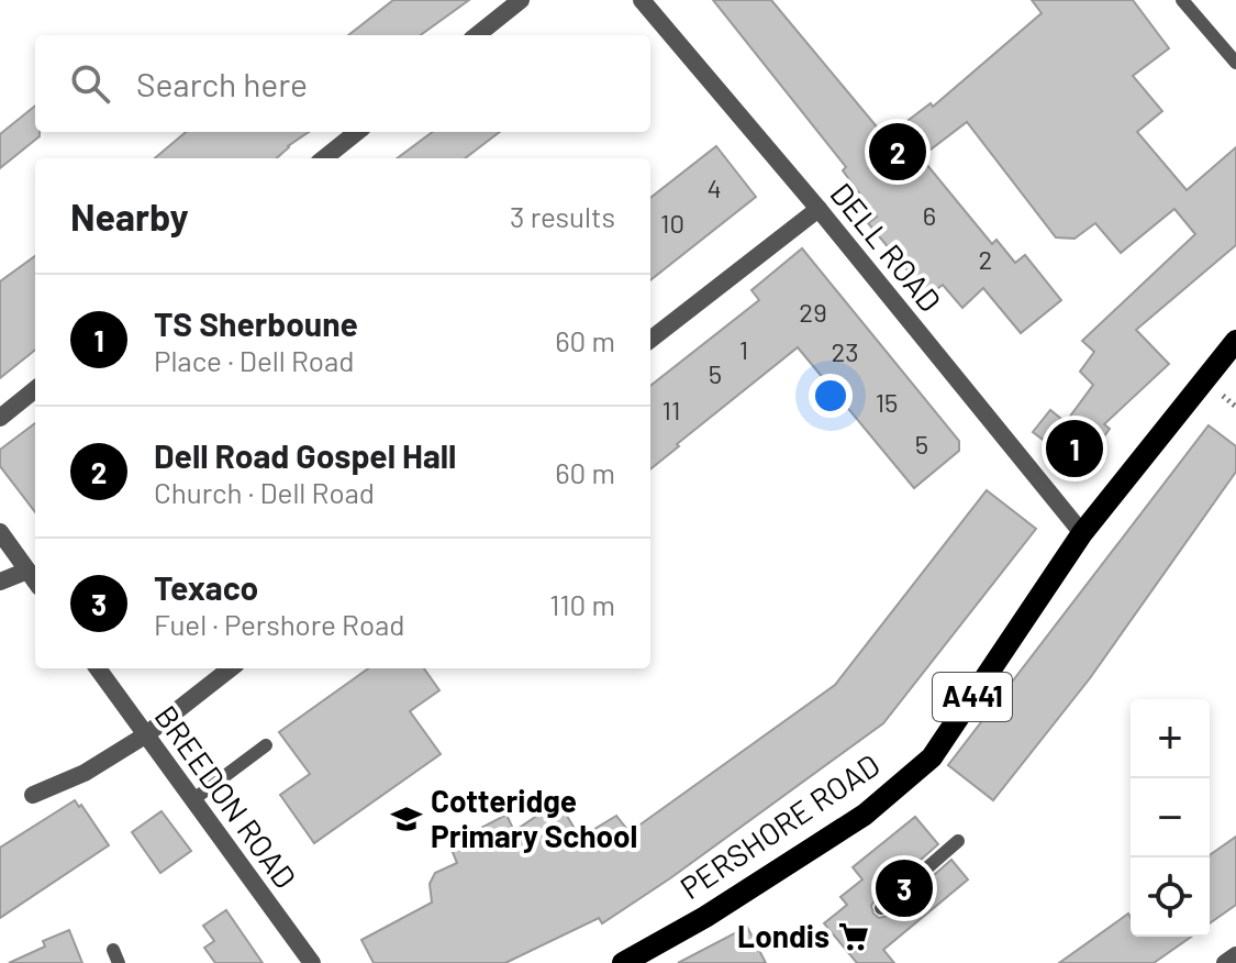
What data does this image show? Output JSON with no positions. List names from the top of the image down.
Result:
{
  "streets": {
    "main road": ["A441", "PERSHORE ROAD"],
    "street": ["DELL ROAD", "BREEDON ROAD"]
  },
  "crossings": [
    ["DELL ROAD", "PERSHORE ROAD"]
  ],
  "places": {
    "school or university": ["Cotteridge Primary School"],
    "supermarket": ["Londis"]
  },
  "house_numbers": [
    "4",
    "6",
    "10",
    "2",
    "29",
    "1",
    "23",
    "5",
    "15",
    "11",
    "5"
  ],
  "page": {
    "search": "Search here",
    "pins": ["2", "1", "3"],
    "heading": ["Nearby", "3 results"],
    "list": [
      {
        "mark": "1",
        "name": "TS Sherboune",
        "note": "Place · Dell Road",
        "value": "60 m"
      },
      {
        "mark": "2",
        "name": "Dell Road Gospel Hall",
        "note": "Church · Dell Road",
        "value": "60 m"
      },
      {
        "mark": "3",
        "name": "Texaco",
        "note": "Fuel · Pershore Road",
        "value": "110 m"
      }
    ],
    "map_buttons": ["+", "−"]
  }
}
